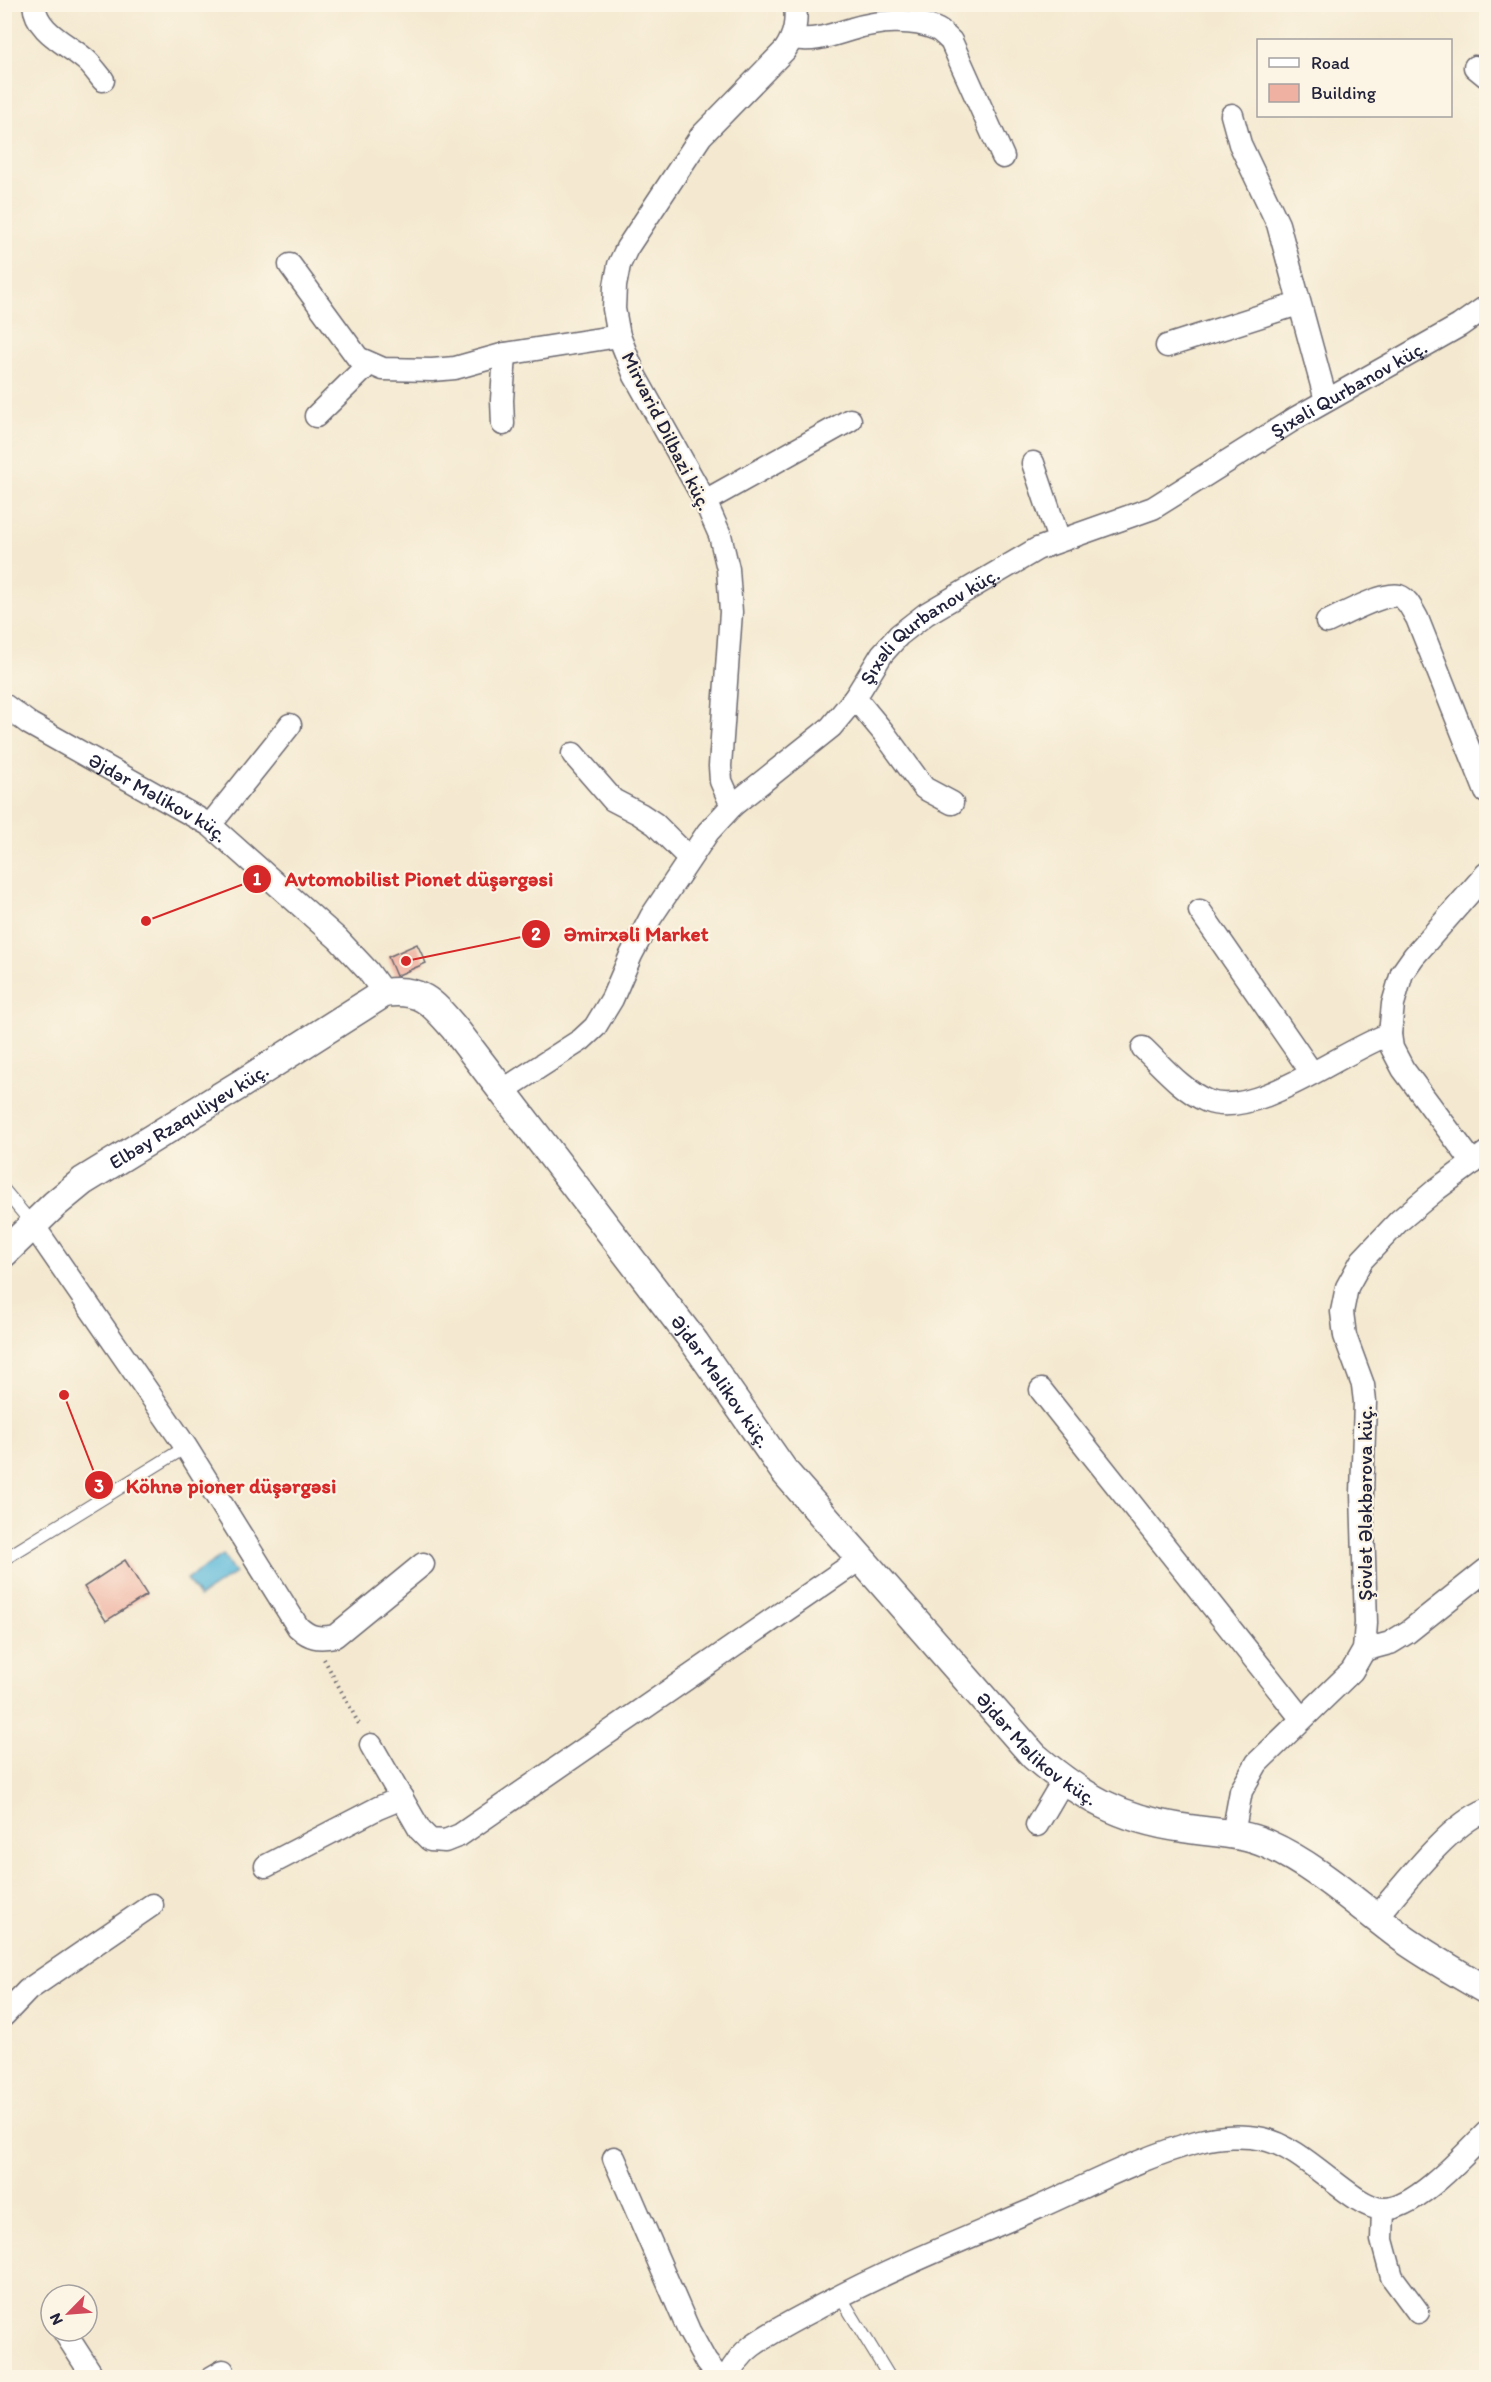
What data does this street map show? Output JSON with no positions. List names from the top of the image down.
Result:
{
  "streets": {
    "street": [
      "Şıxəli Qurbanov küç.",
      "Mirvarid Dilbazi küç.",
      "Əjdər Məlikov küç.",
      "Elbəy Rzaquliyev küç.",
      "Şövlət Ələkbərova küç."
    ]
  },
  "crossings": [
    ["Şıxəli Qurbanov küç.", "Mirvarid Dilbazi küç."],
    ["Şıxəli Qurbanov küç.", "Əjdər Məlikov küç."],
    ["Əjdər Məlikov küç.", "Elbəy Rzaquliyev küç."],
    ["Əjdər Məlikov küç.", "Şövlət Ələkbərova küç."]
  ],
  "places": ["Avtomobilist Pionet düşərgəsi", "Əmirxəli Market", "Köhnə pioner düşərgəsi"],
  "legend": ["Road", "Building"],
  "north": "bottom left"
}
